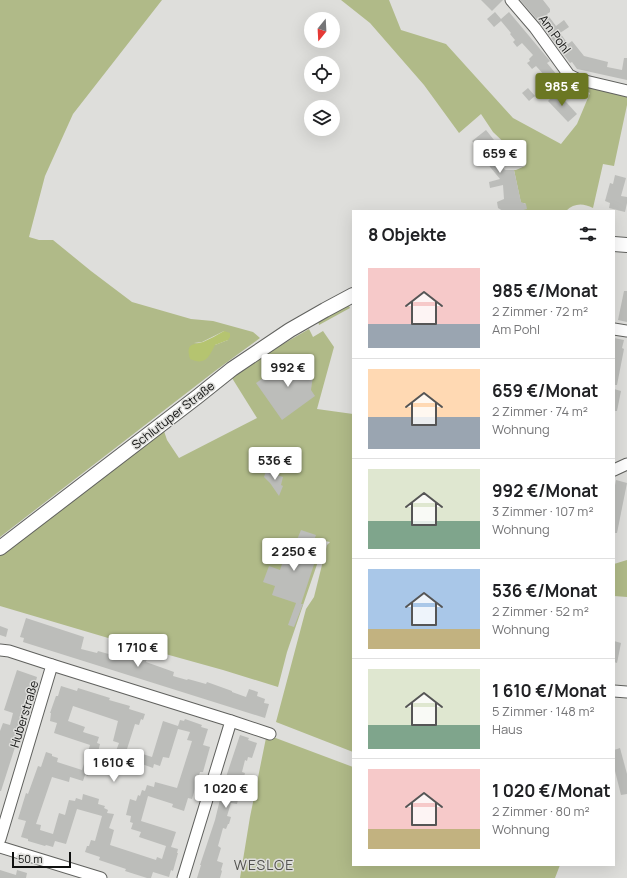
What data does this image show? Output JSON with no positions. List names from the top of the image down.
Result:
{
  "streets": {
    "main road": ["Schlutuper Straße"],
    "street": ["Am Pohl", "Huberstraße"]
  },
  "districts": ["WESLOE"],
  "scale_bar": "50 m",
  "north": "bottom",
  "page": {
    "price": [
      "985 €",
      "659 €",
      "992 €",
      "536 €",
      "2 250 €",
      "1 710 €",
      "1 610 €",
      "1 020 €"
    ],
    "heading": "8 Objekte",
    "list": [
      {
        "name": "985 €/Monat",
        "note": "2 Zimmer · 72 m² · Am Pohl"
      },
      {
        "name": "659 €/Monat",
        "note": "2 Zimmer · 74 m² · Wohnung"
      },
      {
        "name": "992 €/Monat",
        "note": "3 Zimmer · 107 m² · Wohnung"
      },
      {
        "name": "536 €/Monat",
        "note": "2 Zimmer · 52 m² · Wohnung"
      },
      {
        "name": "1 610 €/Monat",
        "note": "5 Zimmer · 148 m² · Haus"
      },
      {
        "name": "1 020 €/Monat",
        "note": "2 Zimmer · 80 m² · Wohnung"
      }
    ],
    "scale": "50 m"
  }
}
